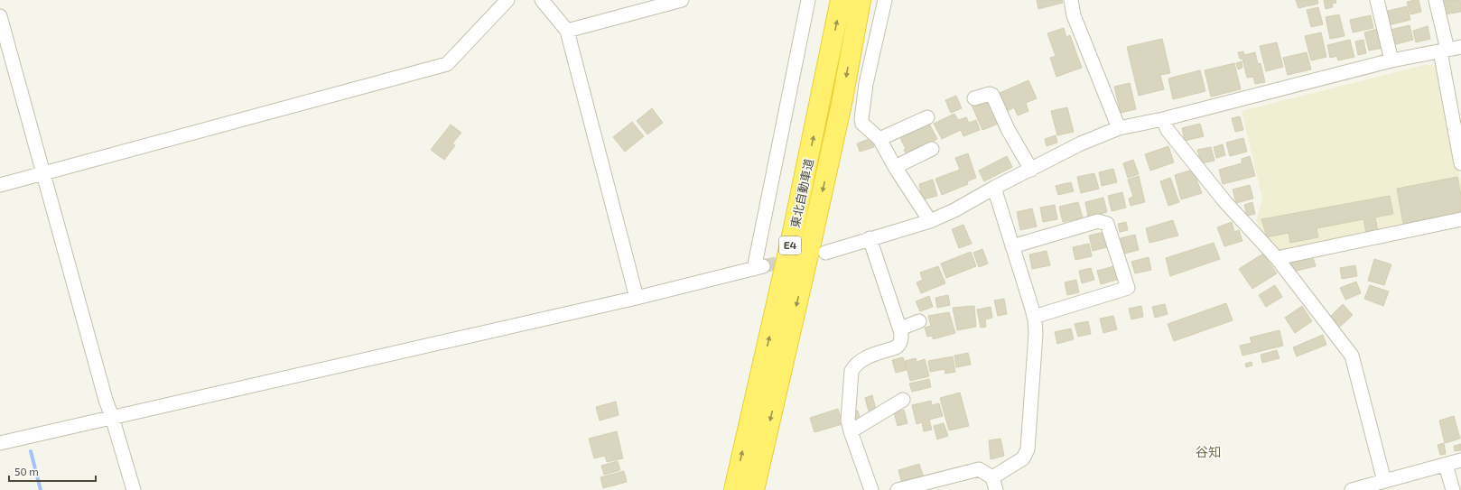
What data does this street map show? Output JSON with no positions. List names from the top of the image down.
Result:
{
  "streets": {
    "highway": ["東北自動車道", "E4"]
  },
  "districts": ["谷知"],
  "scale_bar": "50 m"
}
